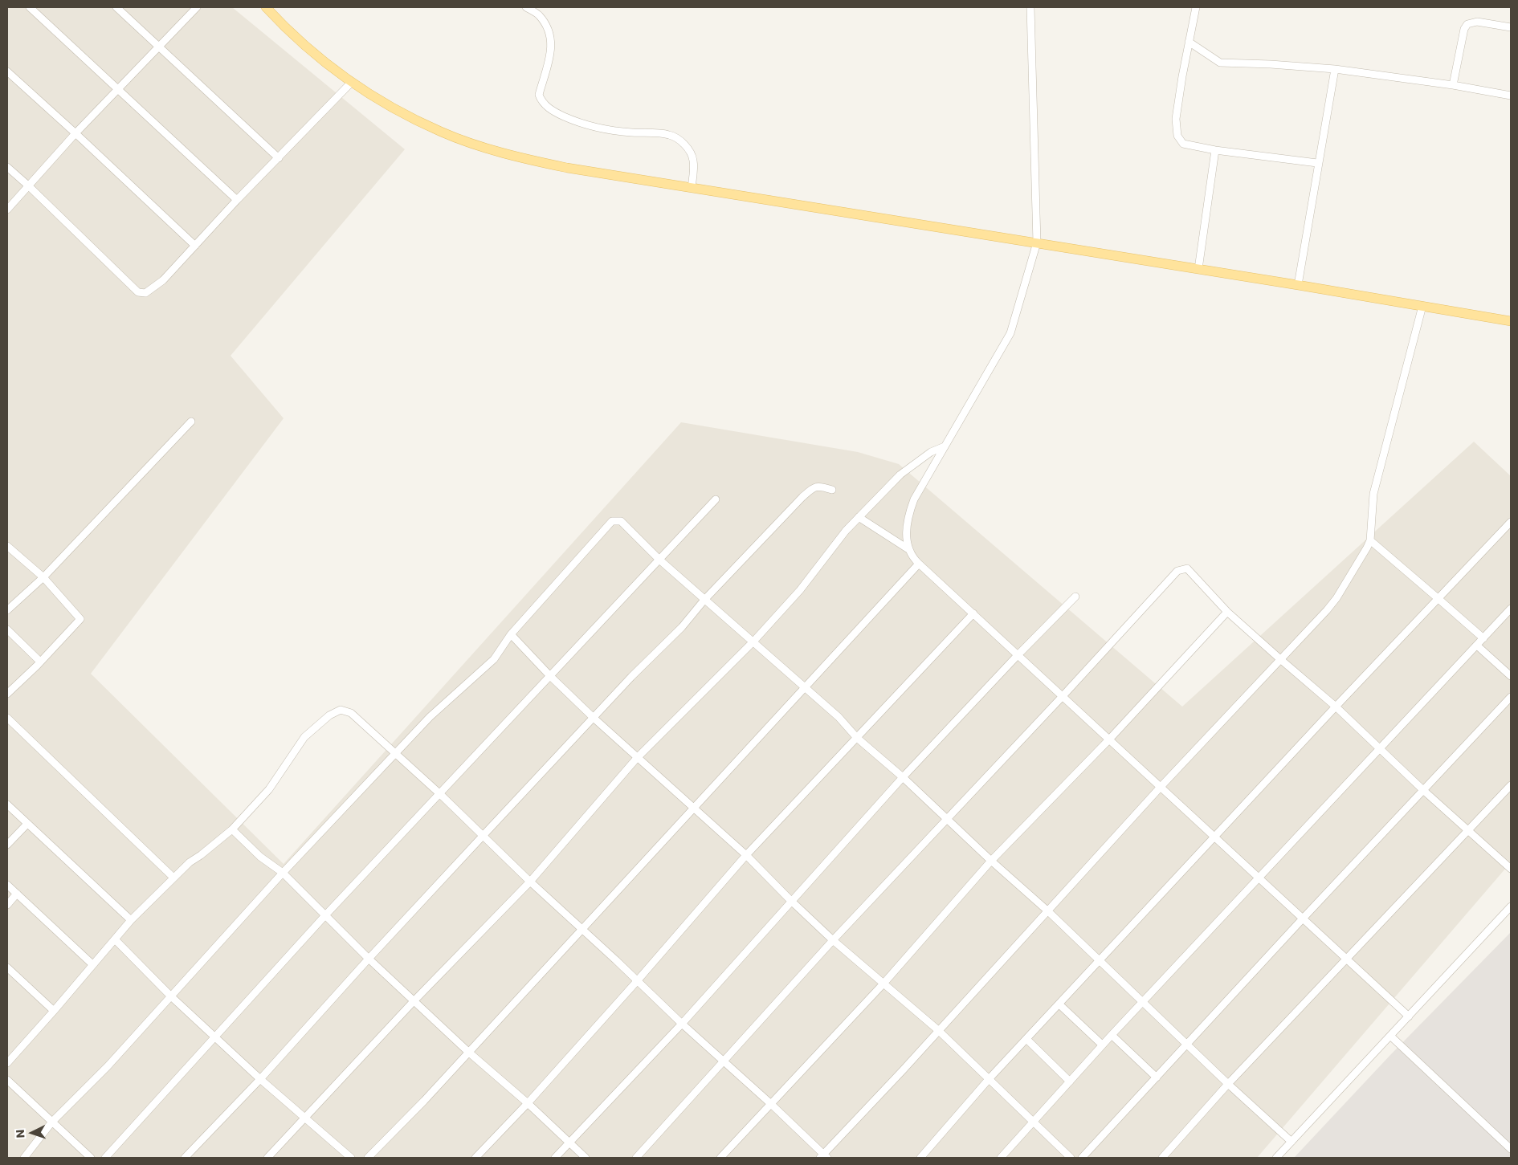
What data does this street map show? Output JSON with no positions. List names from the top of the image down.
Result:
{
  "north": "left"
}
